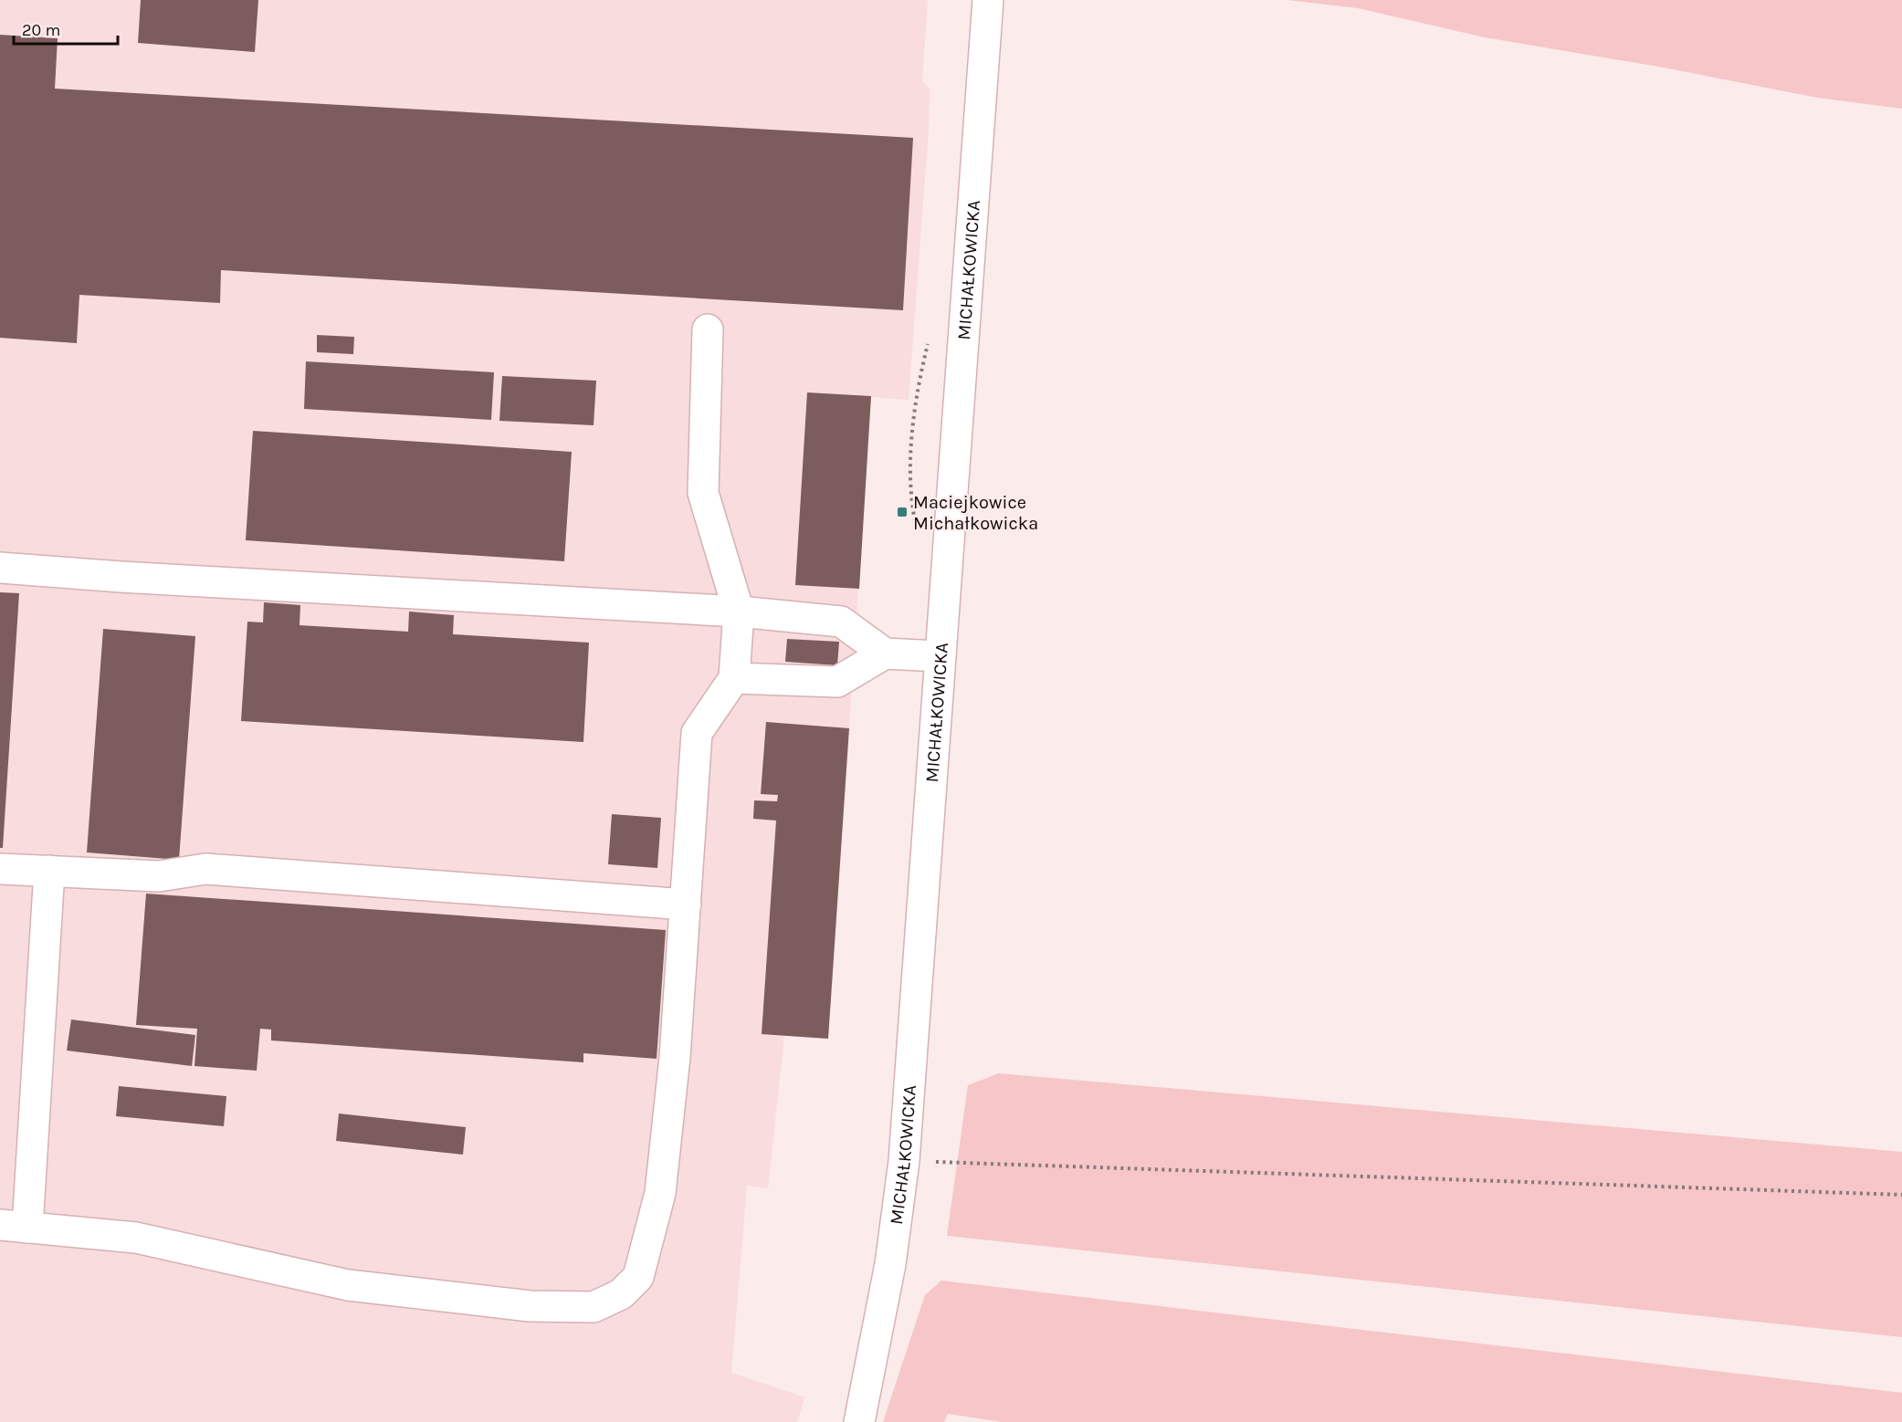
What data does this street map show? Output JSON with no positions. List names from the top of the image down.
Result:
{
  "streets": {
    "street": ["MICHAŁKOWICKA"]
  },
  "places": {
    "transit": ["Maciejkowice Michałkowicka"]
  },
  "scale_bar": "20 m"
}
